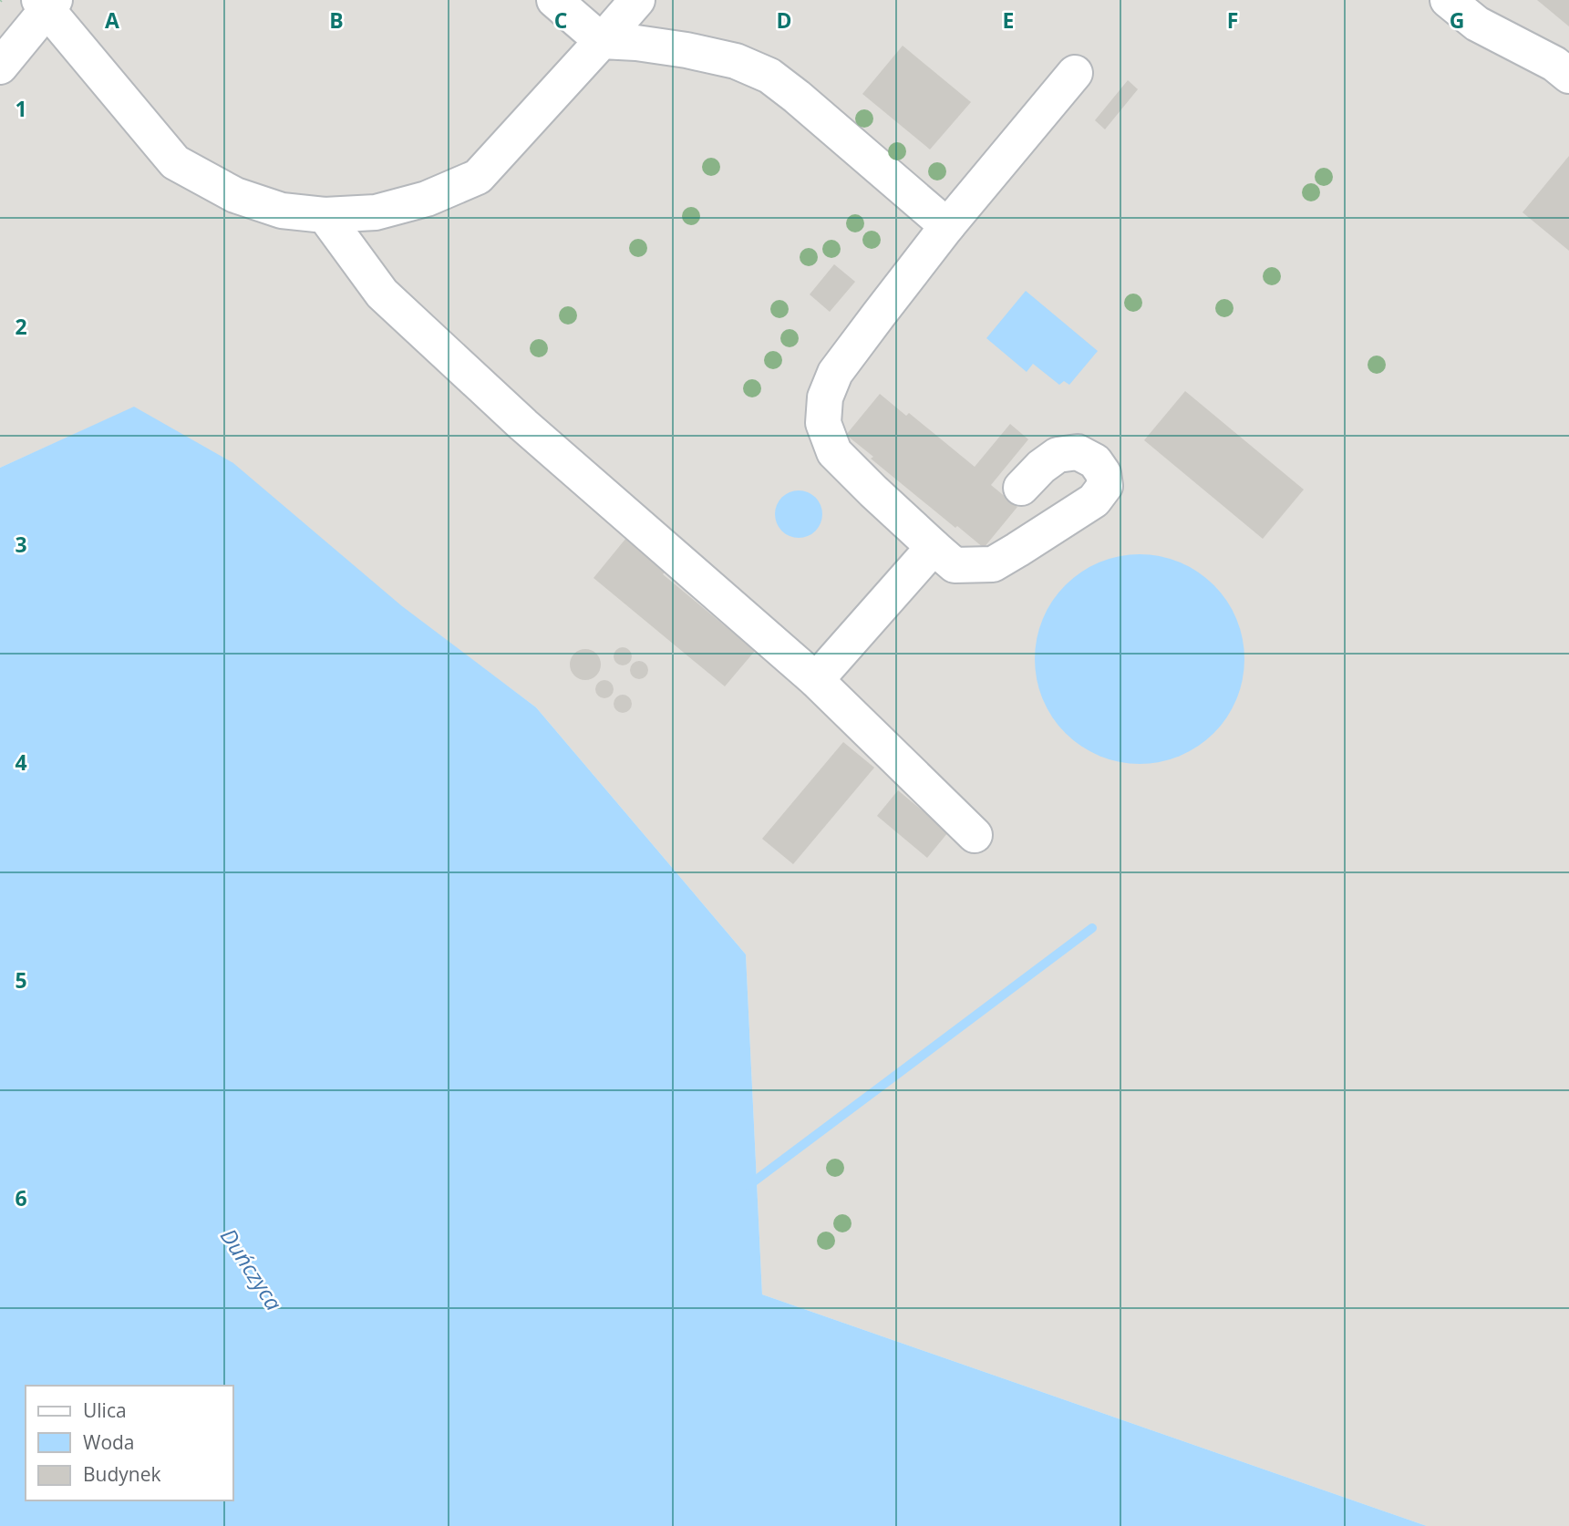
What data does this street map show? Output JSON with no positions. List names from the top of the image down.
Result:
{
  "water": ["Duńczyca"],
  "legend": ["Ulica", "Woda", "Budynek"],
  "grid": {
    "columns": [
      "A",
      "B",
      "C",
      "D",
      "E",
      "F",
      "G"
    ],
    "rows": [
      "1",
      "2",
      "3",
      "4",
      "5",
      "6"
    ]
  }
}
